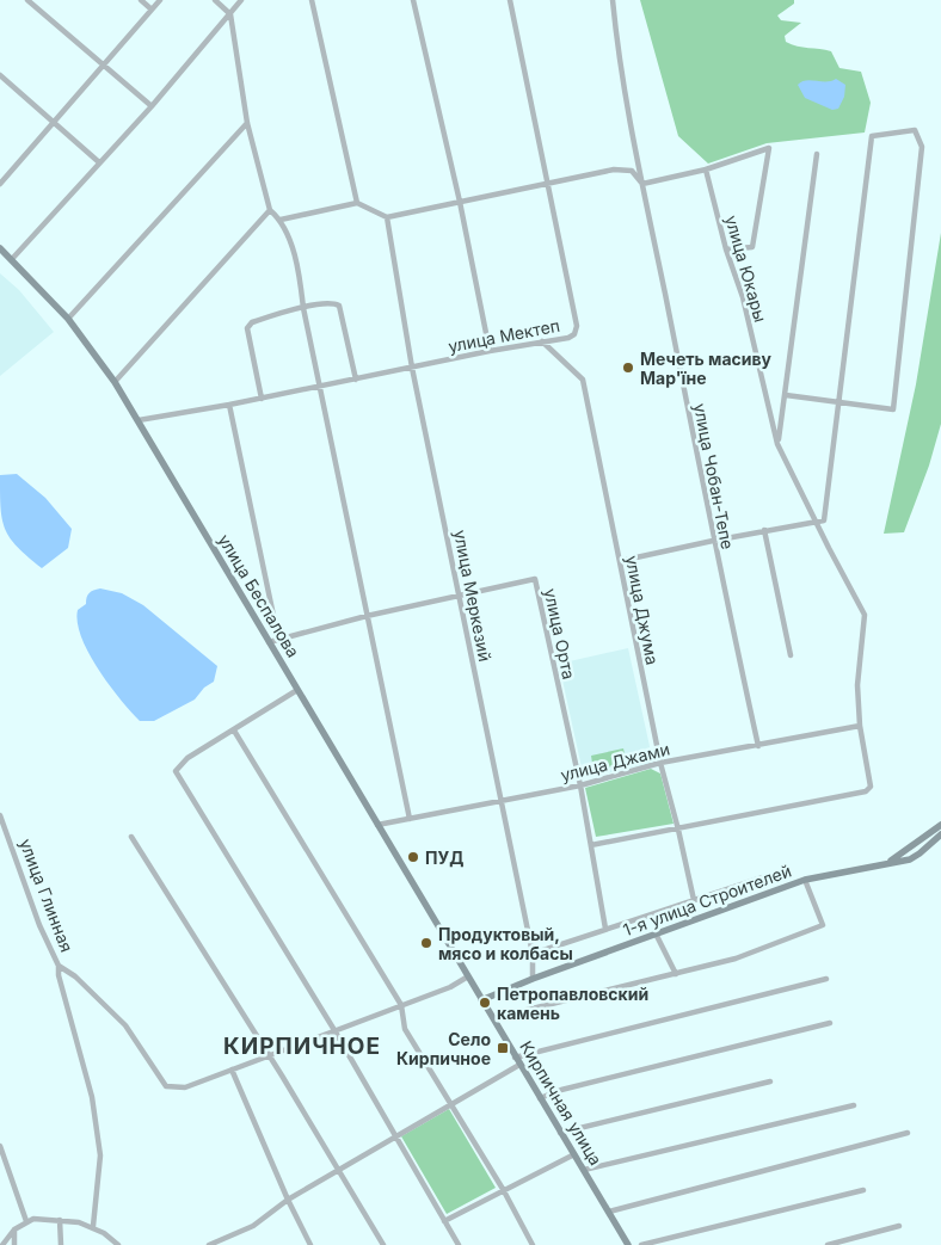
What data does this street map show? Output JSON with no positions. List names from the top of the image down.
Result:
{
  "streets": {
    "main road": ["улица Беспалова", "1-я улица Строителей", "Кирпичная улица"],
    "street": [
      "улица Юкары",
      "улица Мектеп",
      "улица Чобан-Тепе",
      "улица Меркезий",
      "улица Джума",
      "улица Орта",
      "улица Джами",
      "улица Глинная"
    ]
  },
  "crossings": [
    ["улица Юкары", "улица Джума"],
    ["улица Юкары", "улица Джами"],
    ["улица Мектеп", "улица Беспалова"],
    ["улица Мектеп", "улица Меркезий"],
    ["улица Мектеп", "улица Джума"],
    ["улица Чобан-Тепе", "улица Джами"],
    ["улица Беспалова", "улица Орта"],
    ["улица Беспалова", "улица Джами"],
    ["улица Беспалова", "улица Глинная"],
    ["улица Беспалова", "Кирпичная улица"],
    ["улица Меркезий", "улица Орта"],
    ["улица Меркезий", "улица Джами"],
    ["улица Меркезий", "1-я улица Строителей"],
    ["улица Джума", "улица Джами"],
    ["улица Орта", "улица Джами"],
    ["улица Глинная", "Кирпичная улица"],
    ["1-я улица Строителей", "Кирпичная улица"]
  ],
  "districts": ["КИРПИЧНОЕ"],
  "places": {
    "other": [
      "Мечеть масиву Мар'їне",
      "ПУД",
      "Продуктовый, мясо и колбасы",
      "Петропавловский камень"
    ],
    "transit": ["Село Кирпичное"]
  }
}
